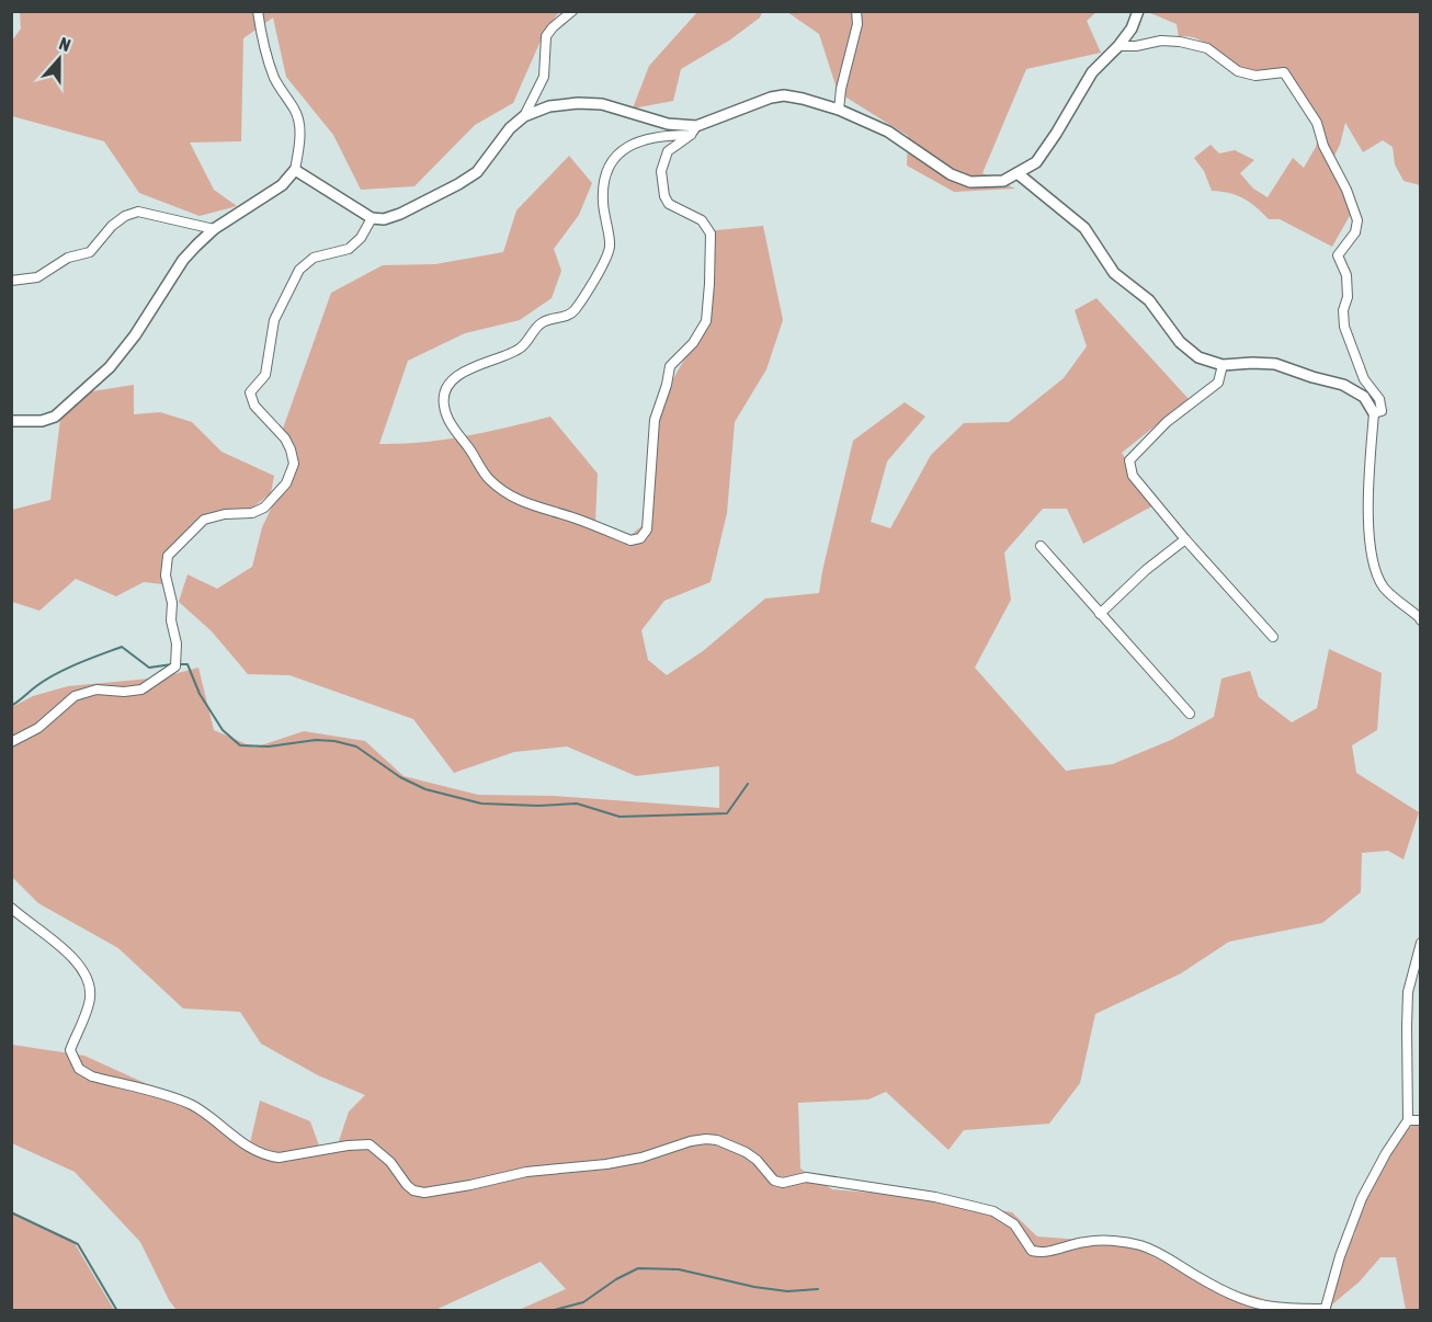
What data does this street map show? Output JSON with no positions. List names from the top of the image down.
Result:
{
  "north": "top"
}
